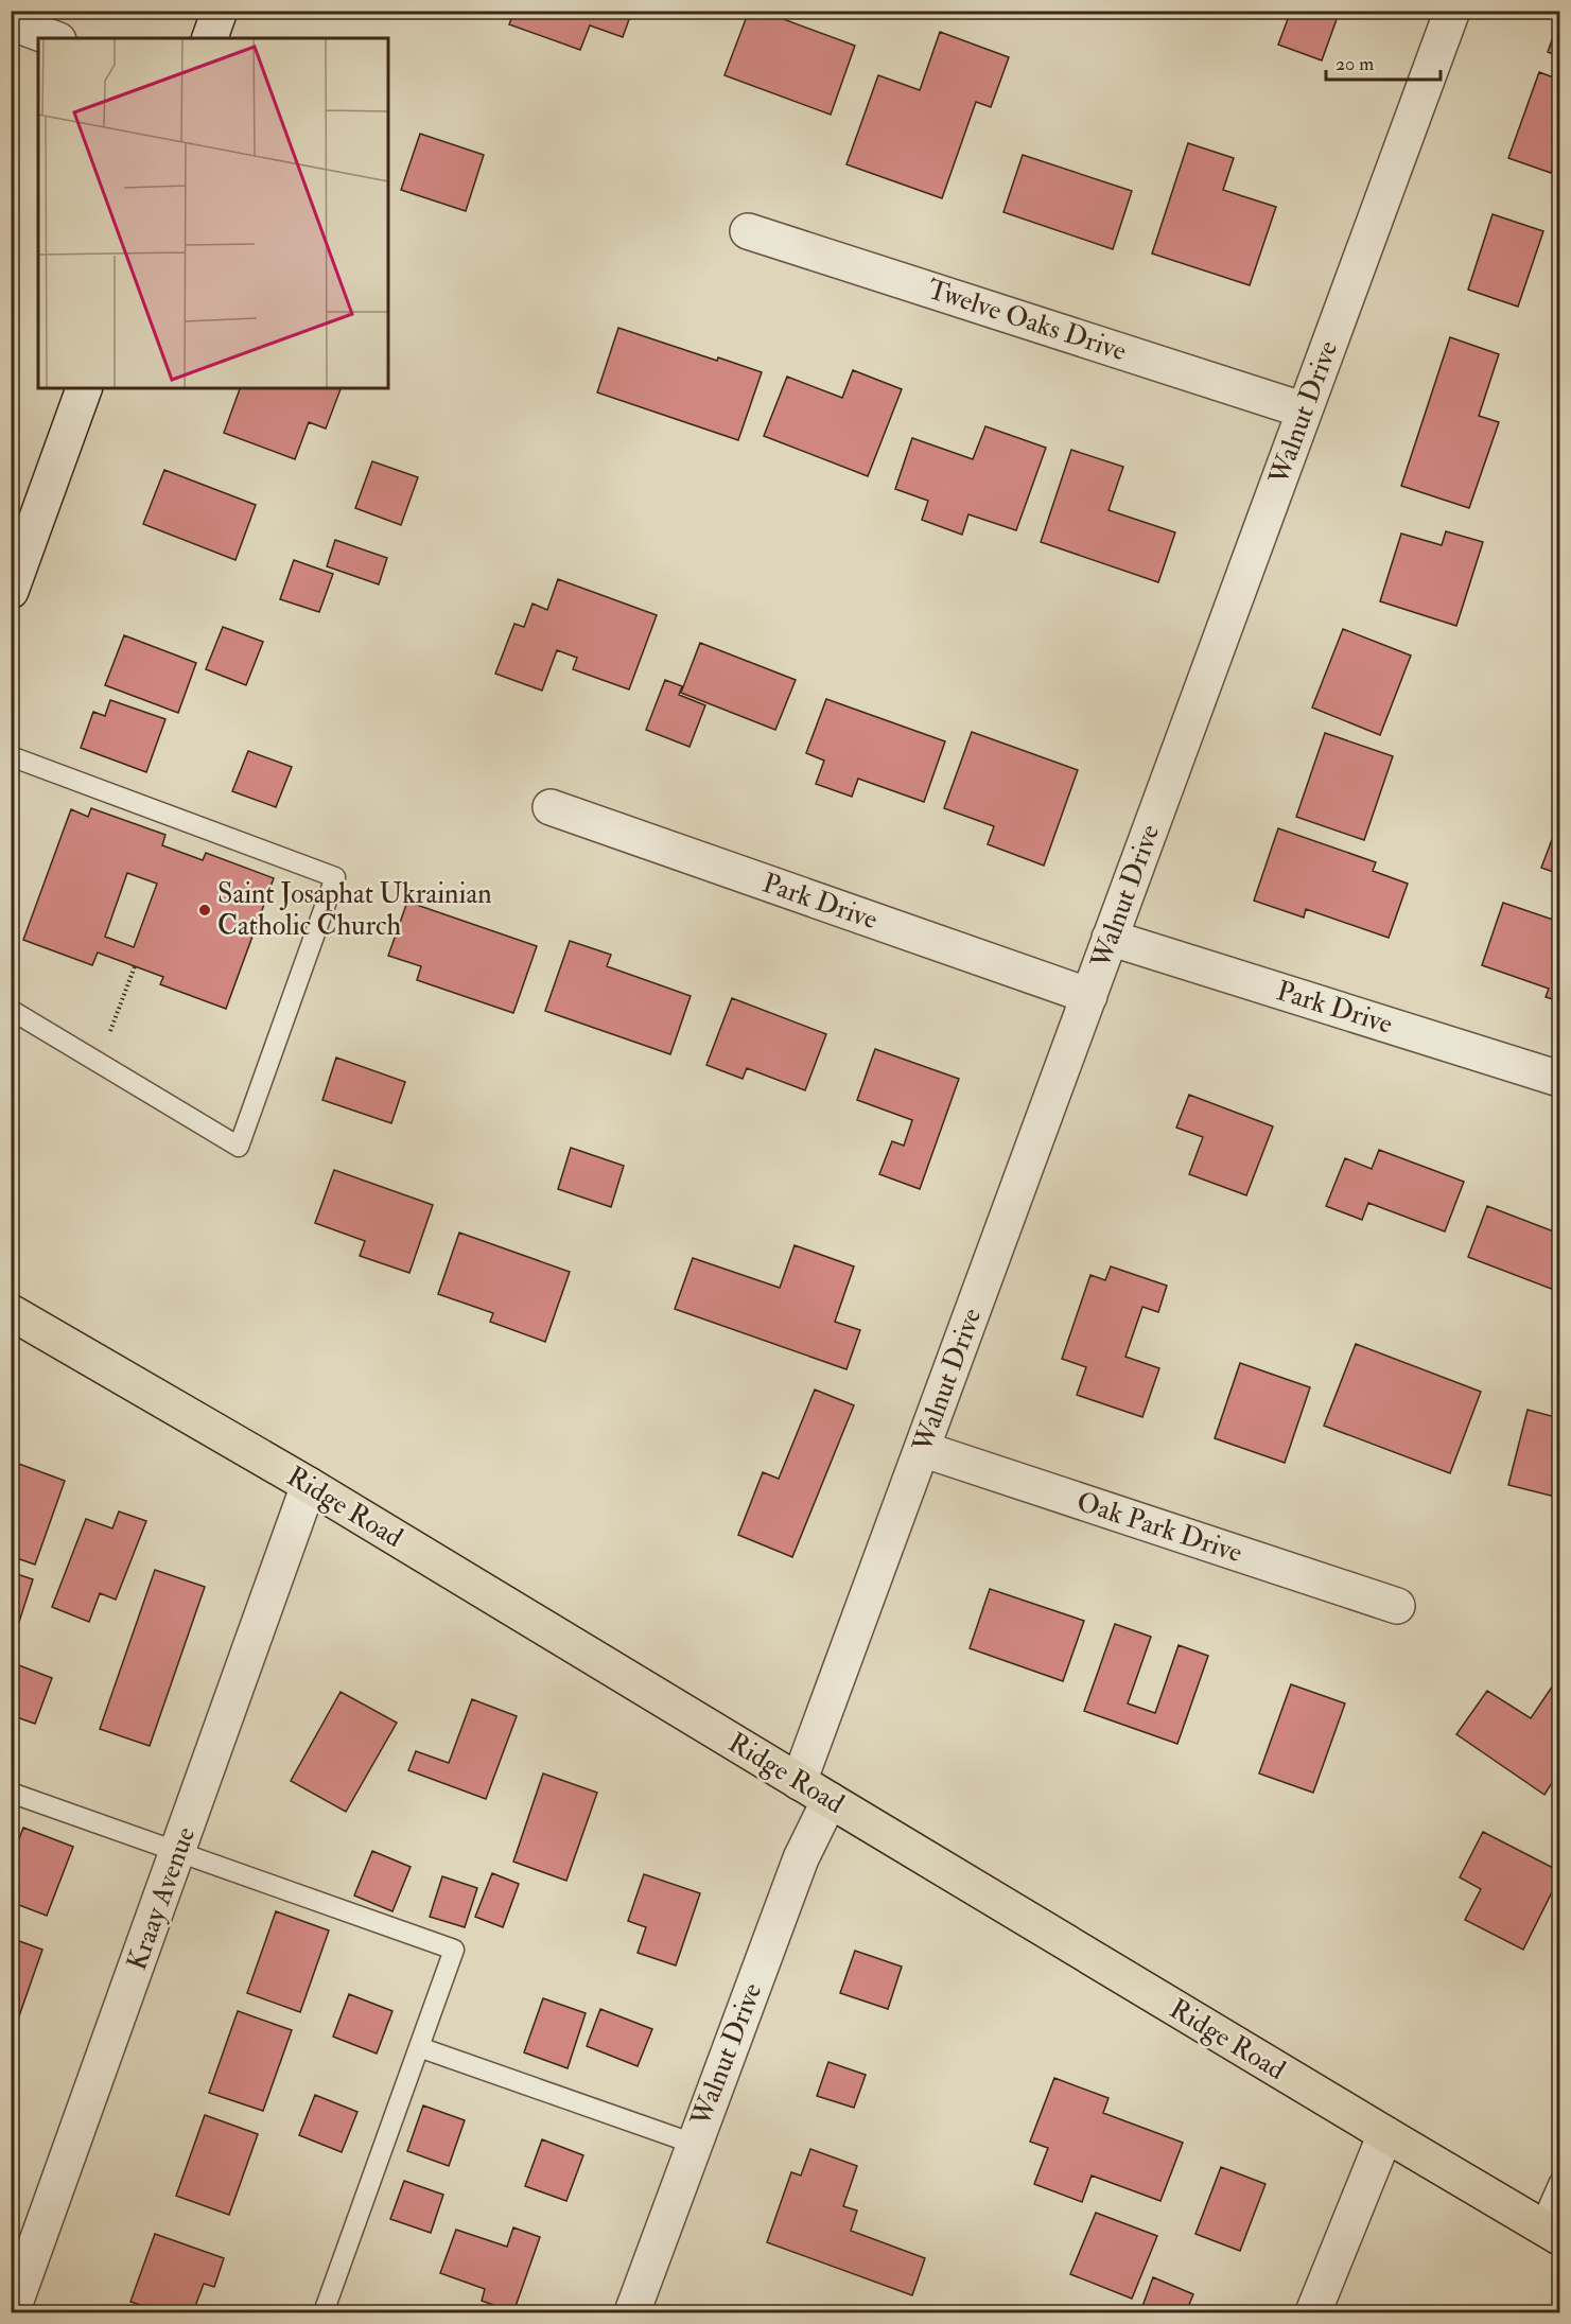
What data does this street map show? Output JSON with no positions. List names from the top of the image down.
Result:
{
  "streets": {
    "main road": ["Ridge Road"],
    "street": [
      "Twelve Oaks Drive",
      "Walnut Drive",
      "Park Drive",
      "Oak Park Drive",
      "Kraay Avenue"
    ]
  },
  "crossings": [
    ["Twelve Oaks Drive", "Walnut Drive"],
    ["Walnut Drive", "Park Drive"],
    ["Walnut Drive", "Ridge Road"],
    ["Walnut Drive", "Oak Park Drive"],
    ["Ridge Road", "Kraay Avenue"]
  ],
  "places": ["Saint Josaphat Ukrainian Catholic Church"],
  "scale_bar": "20 m"
}
